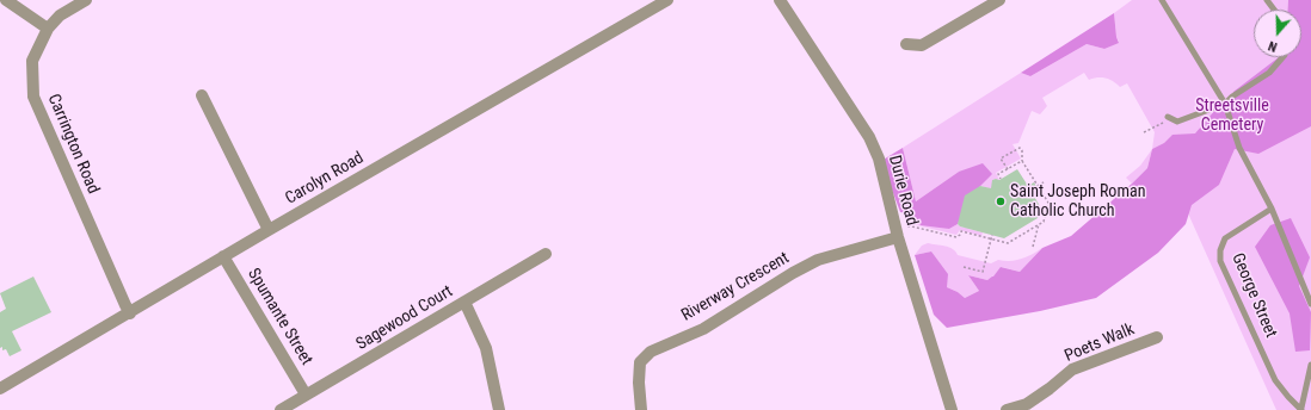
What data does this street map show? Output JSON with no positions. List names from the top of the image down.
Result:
{
  "streets": {
    "street": [
      "Carrington Road",
      "Carolyn Road",
      "Durie Road",
      "Riverway Crescent",
      "Spumante Street",
      "Sagewood Court",
      "Poets Walk"
    ],
    "lane": ["George Street"]
  },
  "crossings": [
    ["Carrington Road", "Carolyn Road"],
    ["Carolyn Road", "Spumante Street"],
    ["Durie Road", "Riverway Crescent"],
    ["Spumante Street", "Sagewood Court"]
  ],
  "parks": ["Streetsville Cemetery"],
  "places": ["Saint Joseph Roman Catholic Church"],
  "north": "bottom"
}
